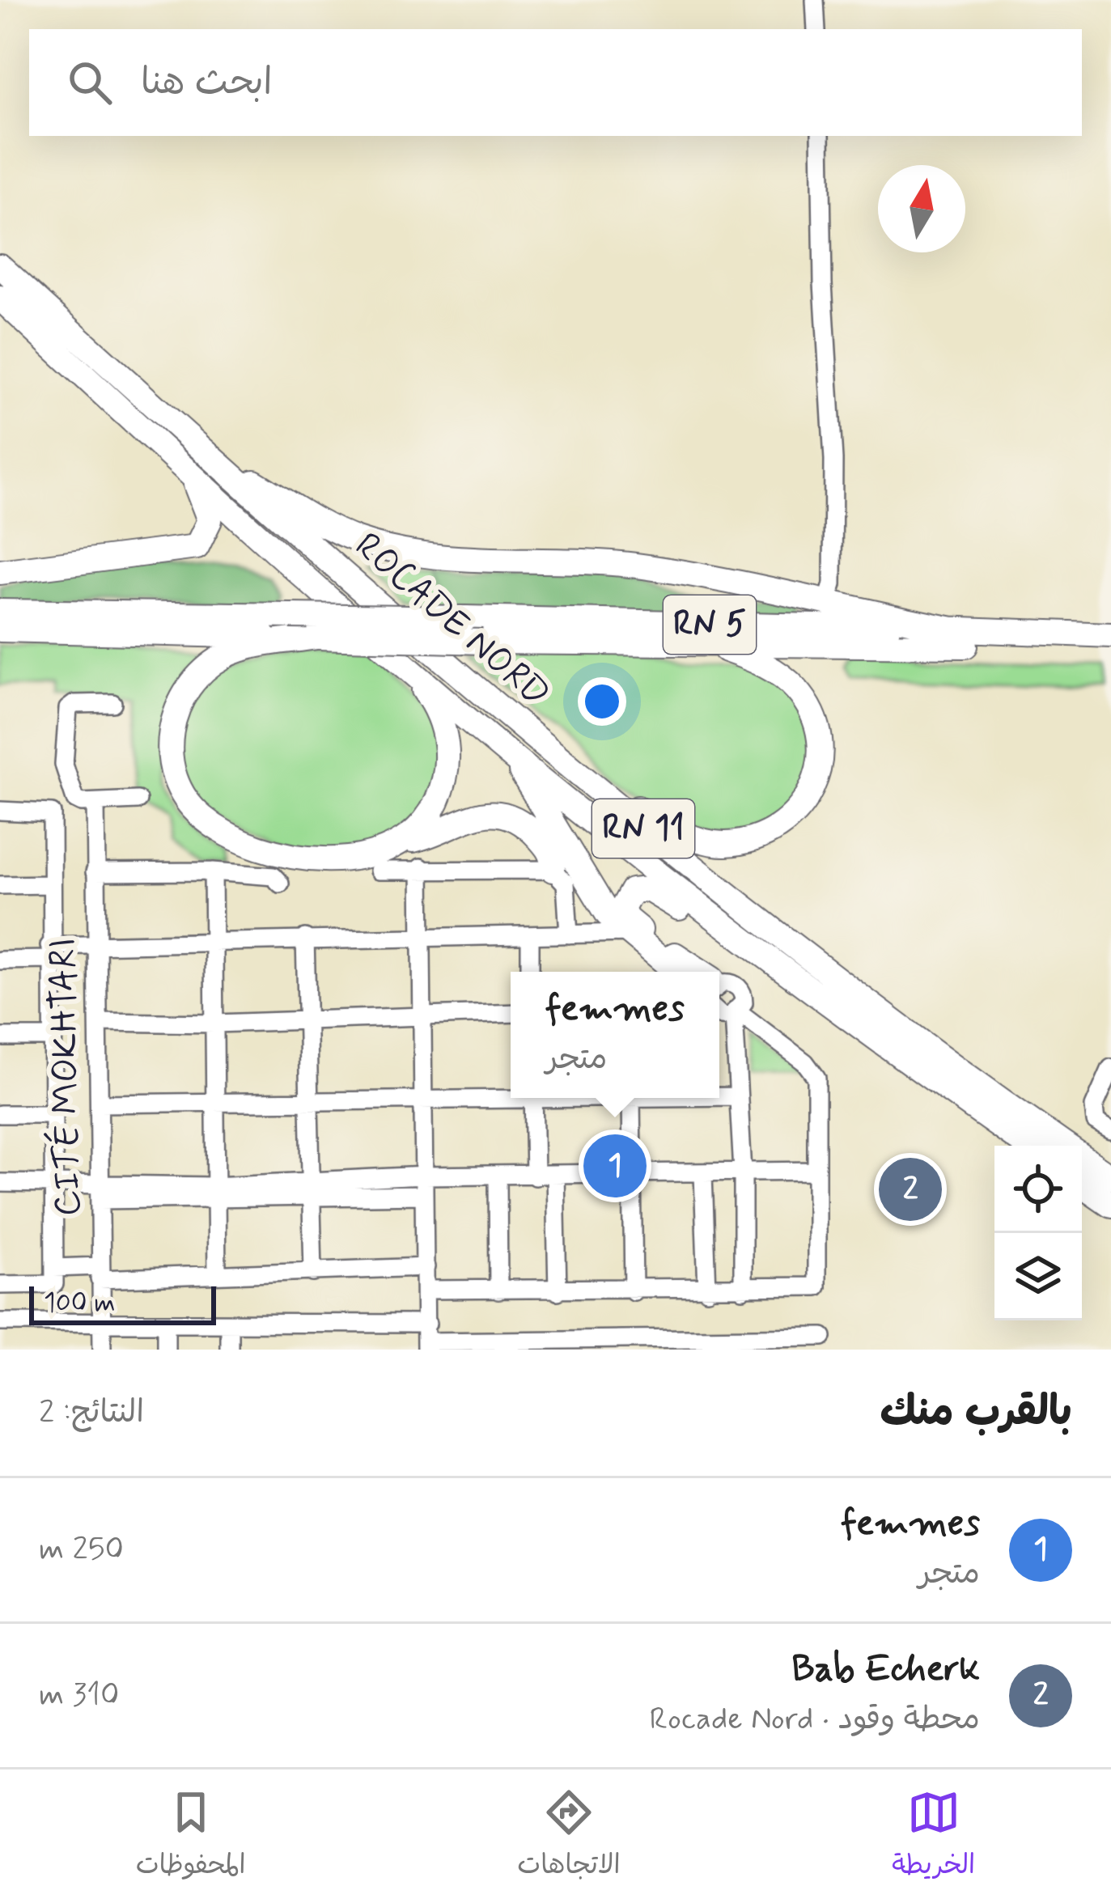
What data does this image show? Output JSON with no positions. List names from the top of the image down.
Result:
{
  "streets": {
    "highway": ["ROCADE NORD", "RN 5", "RN 11"],
    "street": ["CITÉ MOKHTARI"]
  },
  "scale_bar": "100 m",
  "north": "top",
  "page": {
    "search": "ابحث هنا",
    "popup": ["femmes", "متجر"],
    "pins": ["1", "2"],
    "scale": "100 m",
    "heading": ["بالقرب منك", "النتائج: 2"],
    "list": [
      {
        "mark": "1",
        "name": "femmes",
        "note": "متجر",
        "value": "250 m"
      },
      {
        "mark": "2",
        "name": "Bab Echerk",
        "note": "محطة وقود · Rocade Nord",
        "value": "310 m"
      }
    ],
    "nav": ["الخريطة", "الاتجاهات", "المحفوظات"]
  }
}
